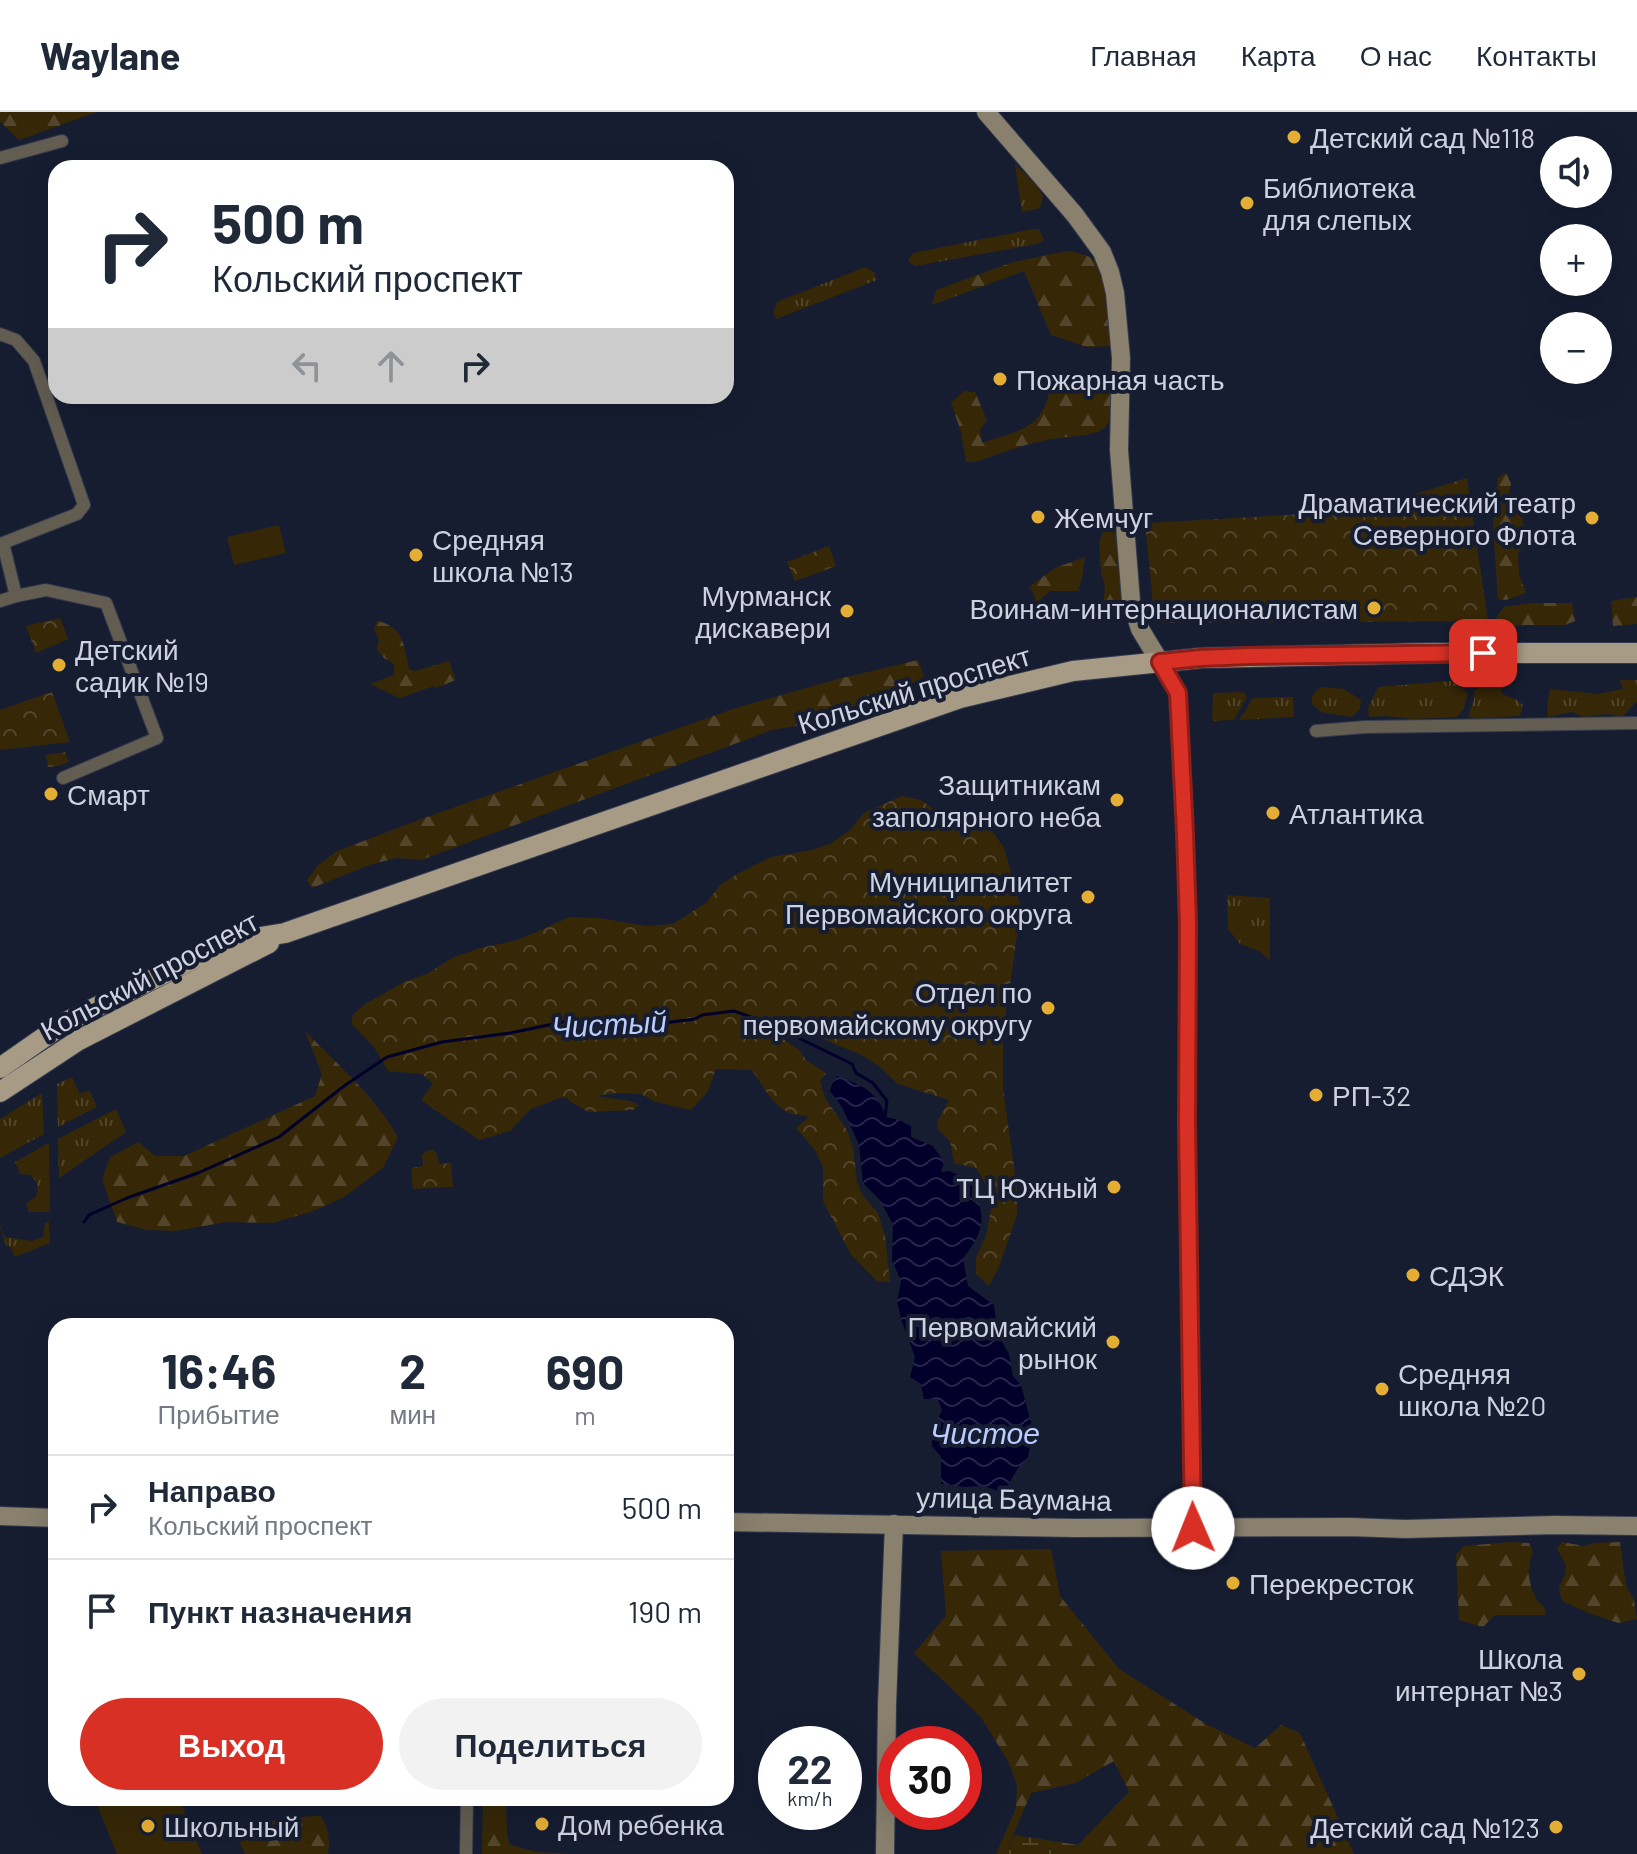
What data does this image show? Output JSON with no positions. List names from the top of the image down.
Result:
{
  "streets": {
    "main road": ["Кольский проспект"],
    "street": ["улица Баумана"]
  },
  "water": ["Чистый", "Чистое"],
  "places": [
    "Детский сад №118",
    "Библиотека для слепых",
    "Пожарная часть",
    "Жемчуг",
    "Драматический театр Северного Флота",
    "Средняя школа №13",
    "Воинам-интернационалистам",
    "Мурманск дискавери",
    "Детский садик №19",
    "Смарт",
    "Защитникам заполярного неба",
    "Атлантика",
    "Муниципалитет Первомайского округа",
    "Отдел по первомайскому округу",
    "РП-32",
    "ТЦ Южный",
    "СДЭК",
    "Первомайский рынок",
    "Средняя школа №20",
    "Перекресток",
    "Школа интернат №3",
    "Дом ребенка",
    "Школьный",
    "Детский сад №123"
  ],
  "page": {
    "header": "Waylane",
    "nav": [
      "Главная",
      "Карта",
      "О нас",
      "Контакты"
    ],
    "map_buttons": ["+", "−"],
    "turn": ["500 m", "Кольский проспект"],
    "eta": [
      "16:46",
      "Прибытие",
      "2",
      "мин",
      "690",
      "m"
    ],
    "list": [
      {
        "name": "Направо",
        "note": "Кольский проспект",
        "value": "500 m"
      },
      {
        "name": "Пункт назначения",
        "value": "190 m"
      }
    ],
    "buttons": ["Выход", "Поделиться"],
    "speed": "22 km/h",
    "limit": "30"
  }
}
